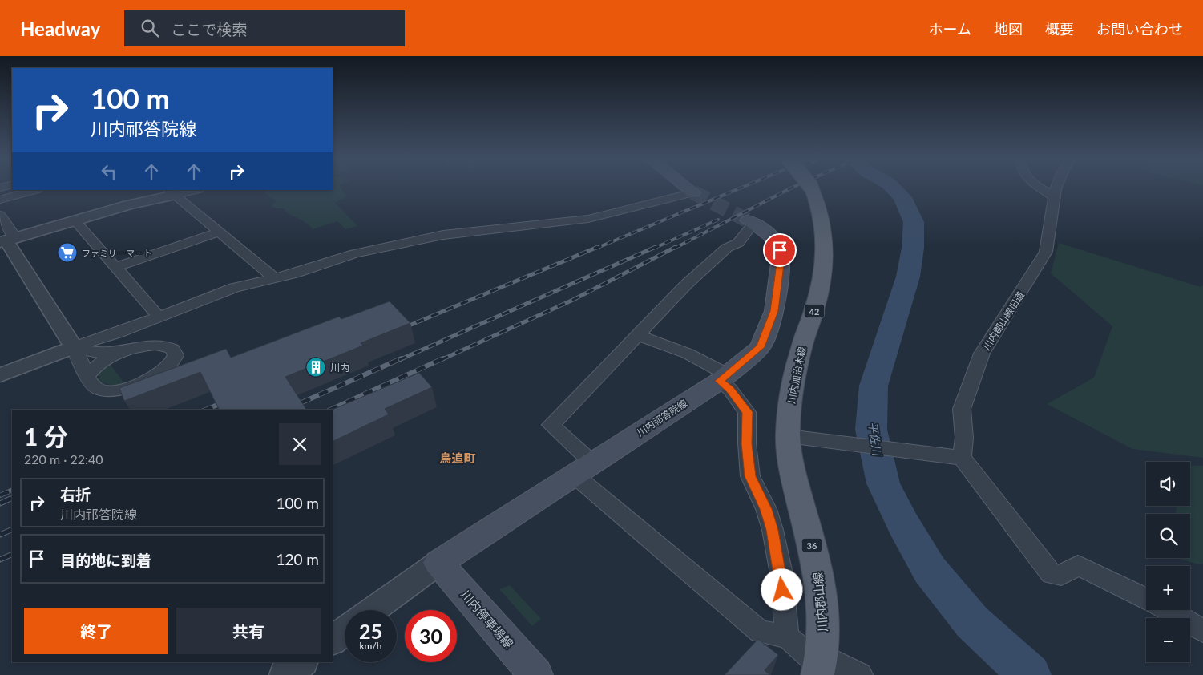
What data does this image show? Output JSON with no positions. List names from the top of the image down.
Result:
{
  "streets": {
    "main road": [
      "42",
      "川内加治木線",
      "川内祁答院線",
      "36",
      "川内郡山線",
      "川内停車場線"
    ],
    "street": ["川内郡山線旧道"]
  },
  "crossings": [
    ["川内加治木線", "川内郡山線"],
    ["川内祁答院線", "川内停車場線"]
  ],
  "districts": ["鳥追町"],
  "water": ["平佐川"],
  "places": {
    "supermarket": ["ファミリーマート"],
    "building": ["川内"]
  },
  "page": {
    "header": "Headway",
    "search": "ここで検索",
    "nav": [
      "ホーム",
      "地図",
      "概要",
      "お問い合わせ"
    ],
    "turn": ["100 m", "川内祁答院線"],
    "heading": ["1 分", "220 m · 22:40"],
    "map_buttons": ["+", "−"],
    "list": [
      {
        "name": "右折",
        "note": "川内祁答院線",
        "value": "100 m"
      },
      {
        "name": "目的地に到着",
        "value": "120 m"
      }
    ],
    "buttons": ["終了", "共有"],
    "speed": "25 km/h",
    "limit": "30"
  }
}
